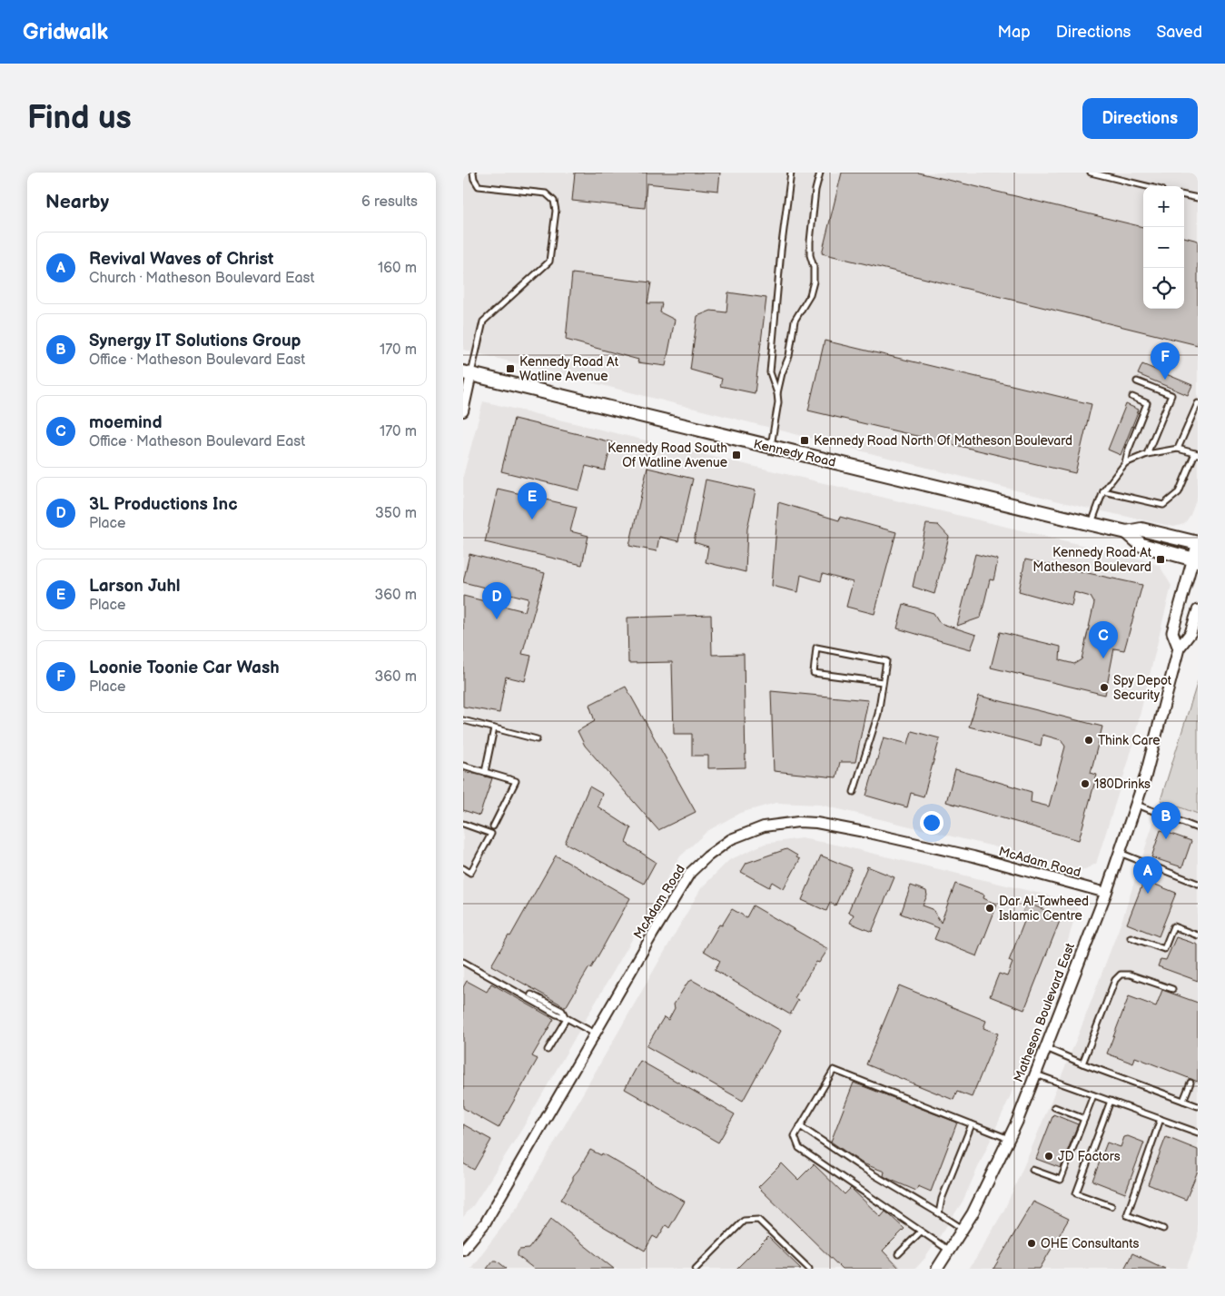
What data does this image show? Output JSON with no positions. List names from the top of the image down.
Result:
{
  "streets": {
    "main road": ["Kennedy Road"],
    "street": ["McAdam Road", "Matheson Boulevard East"]
  },
  "crossings": [
    ["Kennedy Road", "Matheson Boulevard East"],
    ["McAdam Road", "Matheson Boulevard East"]
  ],
  "places": {
    "transit": [
      "Kennedy Road At Watline Avenue",
      "Kennedy Road North Of Matheson Boulevard",
      "Kennedy Road South Of Watline Avenue",
      "Kennedy Road At Matheson Boulevard"
    ],
    "other": [
      "Spy Depot Security",
      "Think Care",
      "180Drinks",
      "Dar Al-Tawheed Islamic Centre",
      "JD Factors",
      "OHE Consultants"
    ]
  },
  "page": {
    "header": "Gridwalk",
    "nav": ["Map", "Directions", "Saved"],
    "buttons": "Directions",
    "title": "Find us",
    "heading": ["Nearby", "6 results"],
    "map_buttons": ["+", "−"],
    "list": [
      {
        "mark": "A",
        "name": "Revival Waves of Christ",
        "note": "Church · Matheson Boulevard East",
        "value": "160 m"
      },
      {
        "mark": "B",
        "name": "Synergy IT Solutions Group",
        "note": "Office · Matheson Boulevard East",
        "value": "170 m"
      },
      {
        "mark": "C",
        "name": "moemind",
        "note": "Office · Matheson Boulevard East",
        "value": "170 m"
      },
      {
        "mark": "D",
        "name": "3L Productions Inc",
        "note": "Place",
        "value": "350 m"
      },
      {
        "mark": "E",
        "name": "Larson Juhl",
        "note": "Place",
        "value": "360 m"
      },
      {
        "mark": "F",
        "name": "Loonie Toonie Car Wash",
        "note": "Place",
        "value": "360 m"
      }
    ],
    "pins": [
      "F",
      "E",
      "D",
      "C",
      "B",
      "A"
    ]
  }
}
